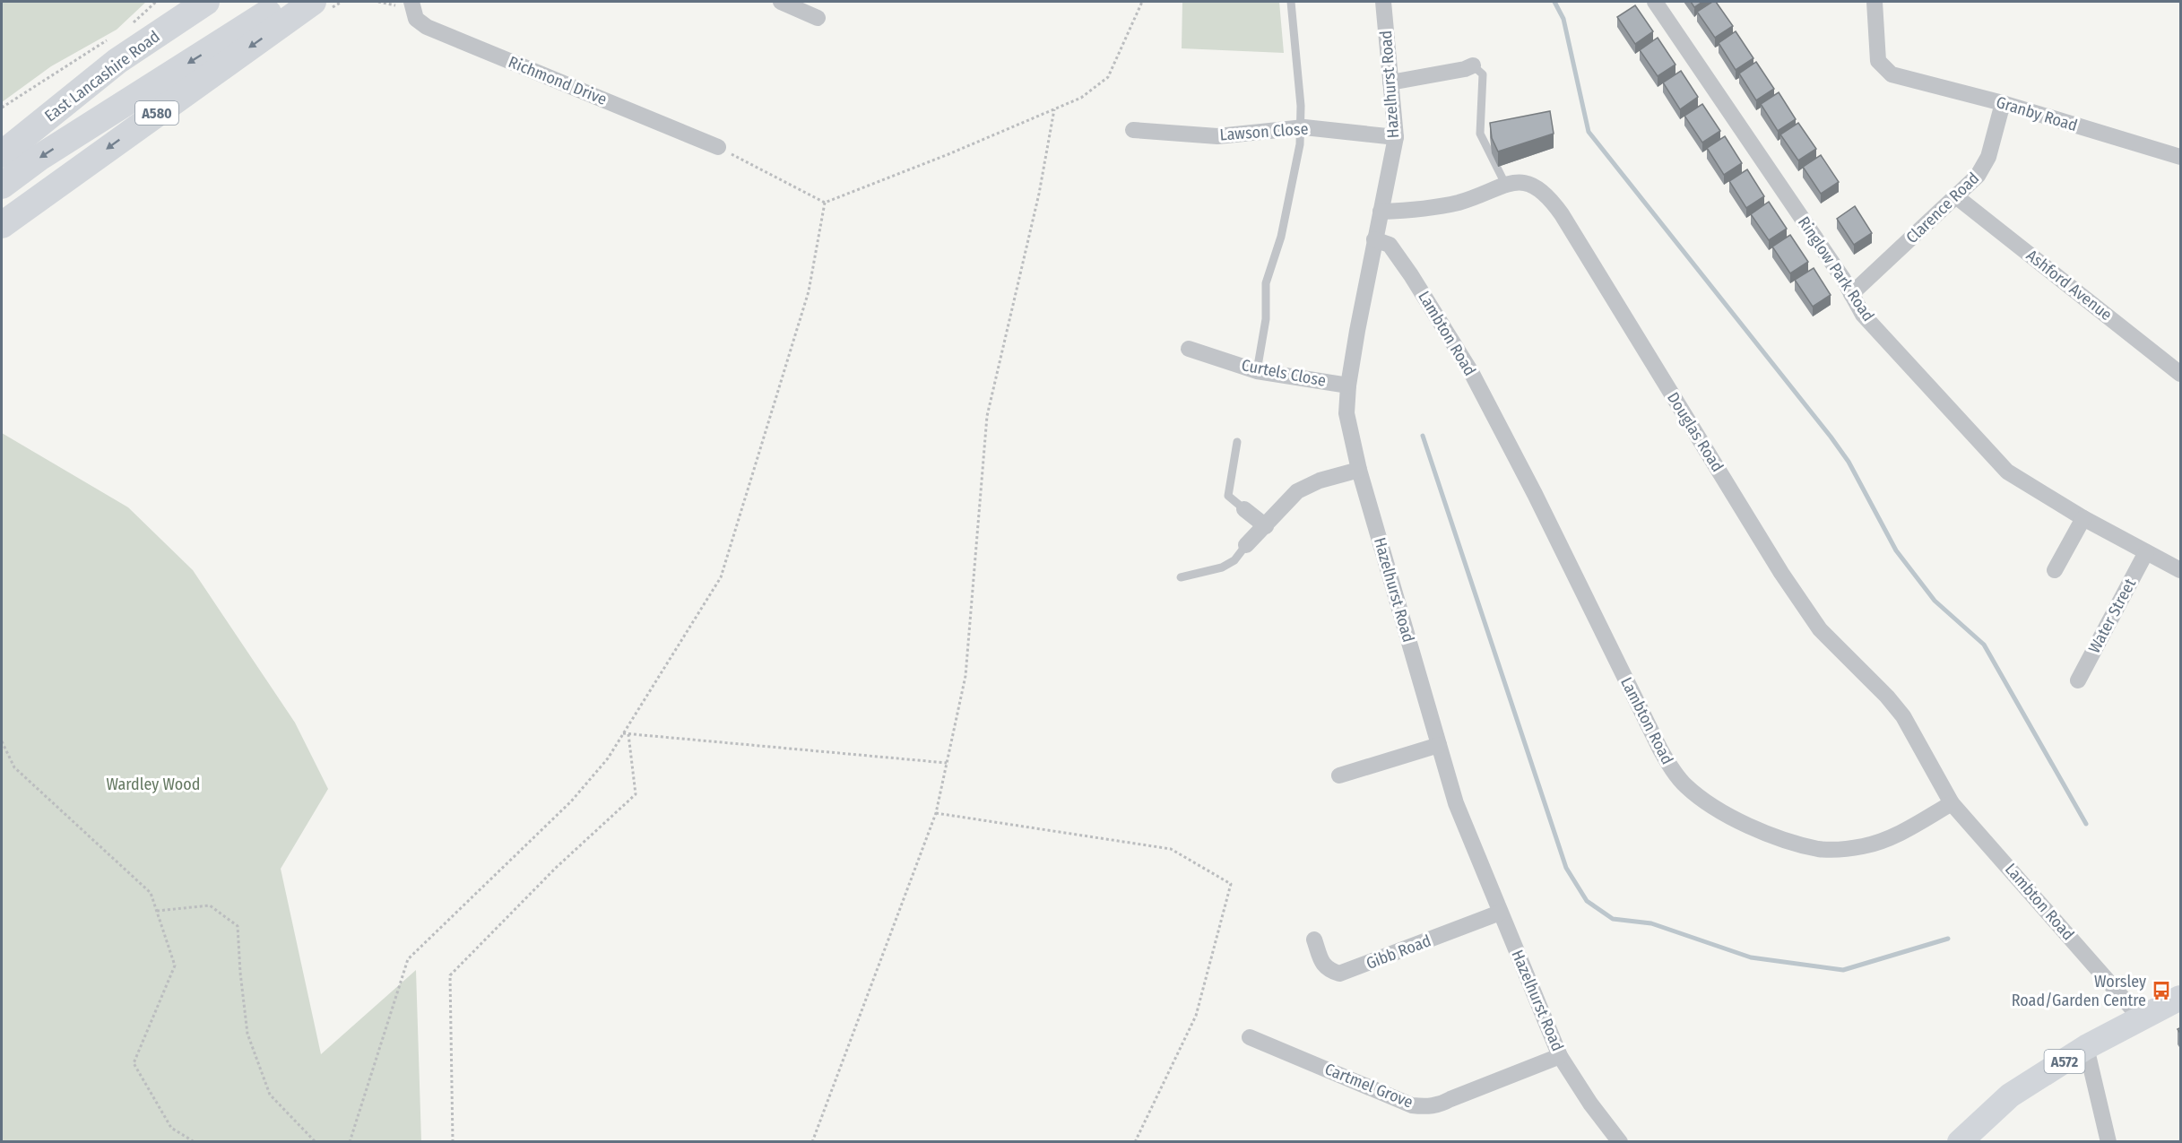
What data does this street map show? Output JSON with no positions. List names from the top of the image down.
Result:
{
  "streets": {
    "highway": ["East Lancashire Road", "A580"],
    "main road": ["A572"],
    "street": [
      "Richmond Drive",
      "Hazelhurst Road",
      "Granby Road",
      "Lawson Close",
      "Clarence Road",
      "Ringlow Park Road",
      "Ashford Avenue",
      "Lambton Road",
      "Curtels Close",
      "Douglas Road",
      "Water Street",
      "Gibb Road",
      "Cartmel Grove"
    ]
  },
  "crossings": [
    ["Hazelhurst Road", "Lawson Close"],
    ["Hazelhurst Road", "Lambton Road"],
    ["Hazelhurst Road", "Curtels Close"],
    ["Hazelhurst Road", "Douglas Road"],
    ["Hazelhurst Road", "Gibb Road"],
    ["Hazelhurst Road", "Cartmel Grove"],
    ["Granby Road", "Clarence Road"],
    ["Clarence Road", "Ringlow Park Road"],
    ["Clarence Road", "Ashford Avenue"],
    ["Ringlow Park Road", "Water Street"],
    ["Lambton Road", "Douglas Road"],
    ["Lambton Road", "A572"]
  ],
  "parks": ["Wardley Wood"],
  "places": {
    "bus stop": ["Worsley Road/Garden Centre"]
  }
}
